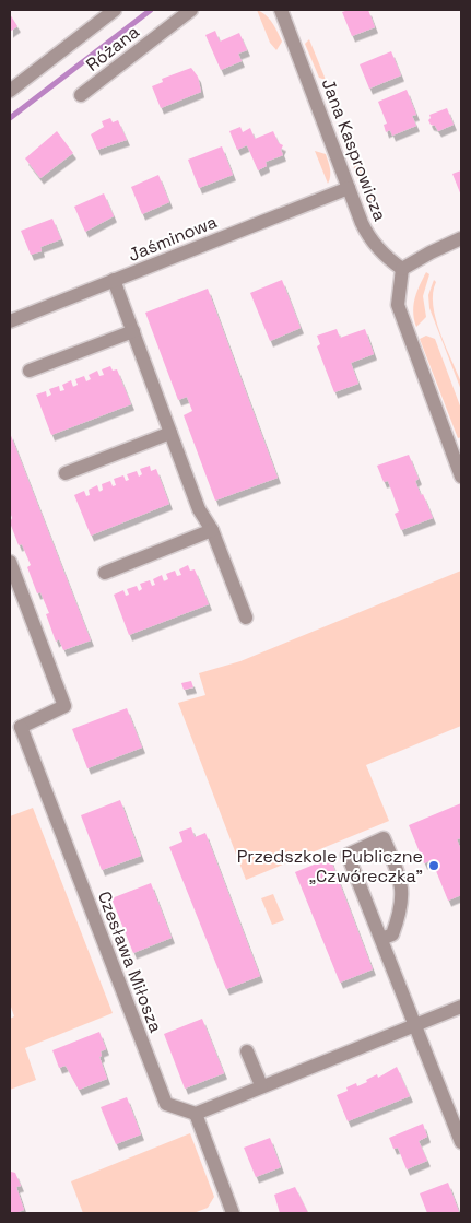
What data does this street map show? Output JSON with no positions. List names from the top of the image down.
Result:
{
  "streets": {
    "street": [
      "Różana",
      "Jana Kasprowicza",
      "Jaśminowa",
      "Czesława Miłosza"
    ]
  },
  "crossings": [
    ["Jana Kasprowicza", "Jaśminowa"]
  ],
  "places": ["Przedszkole Publiczne „Czwóreczka”"]
}
